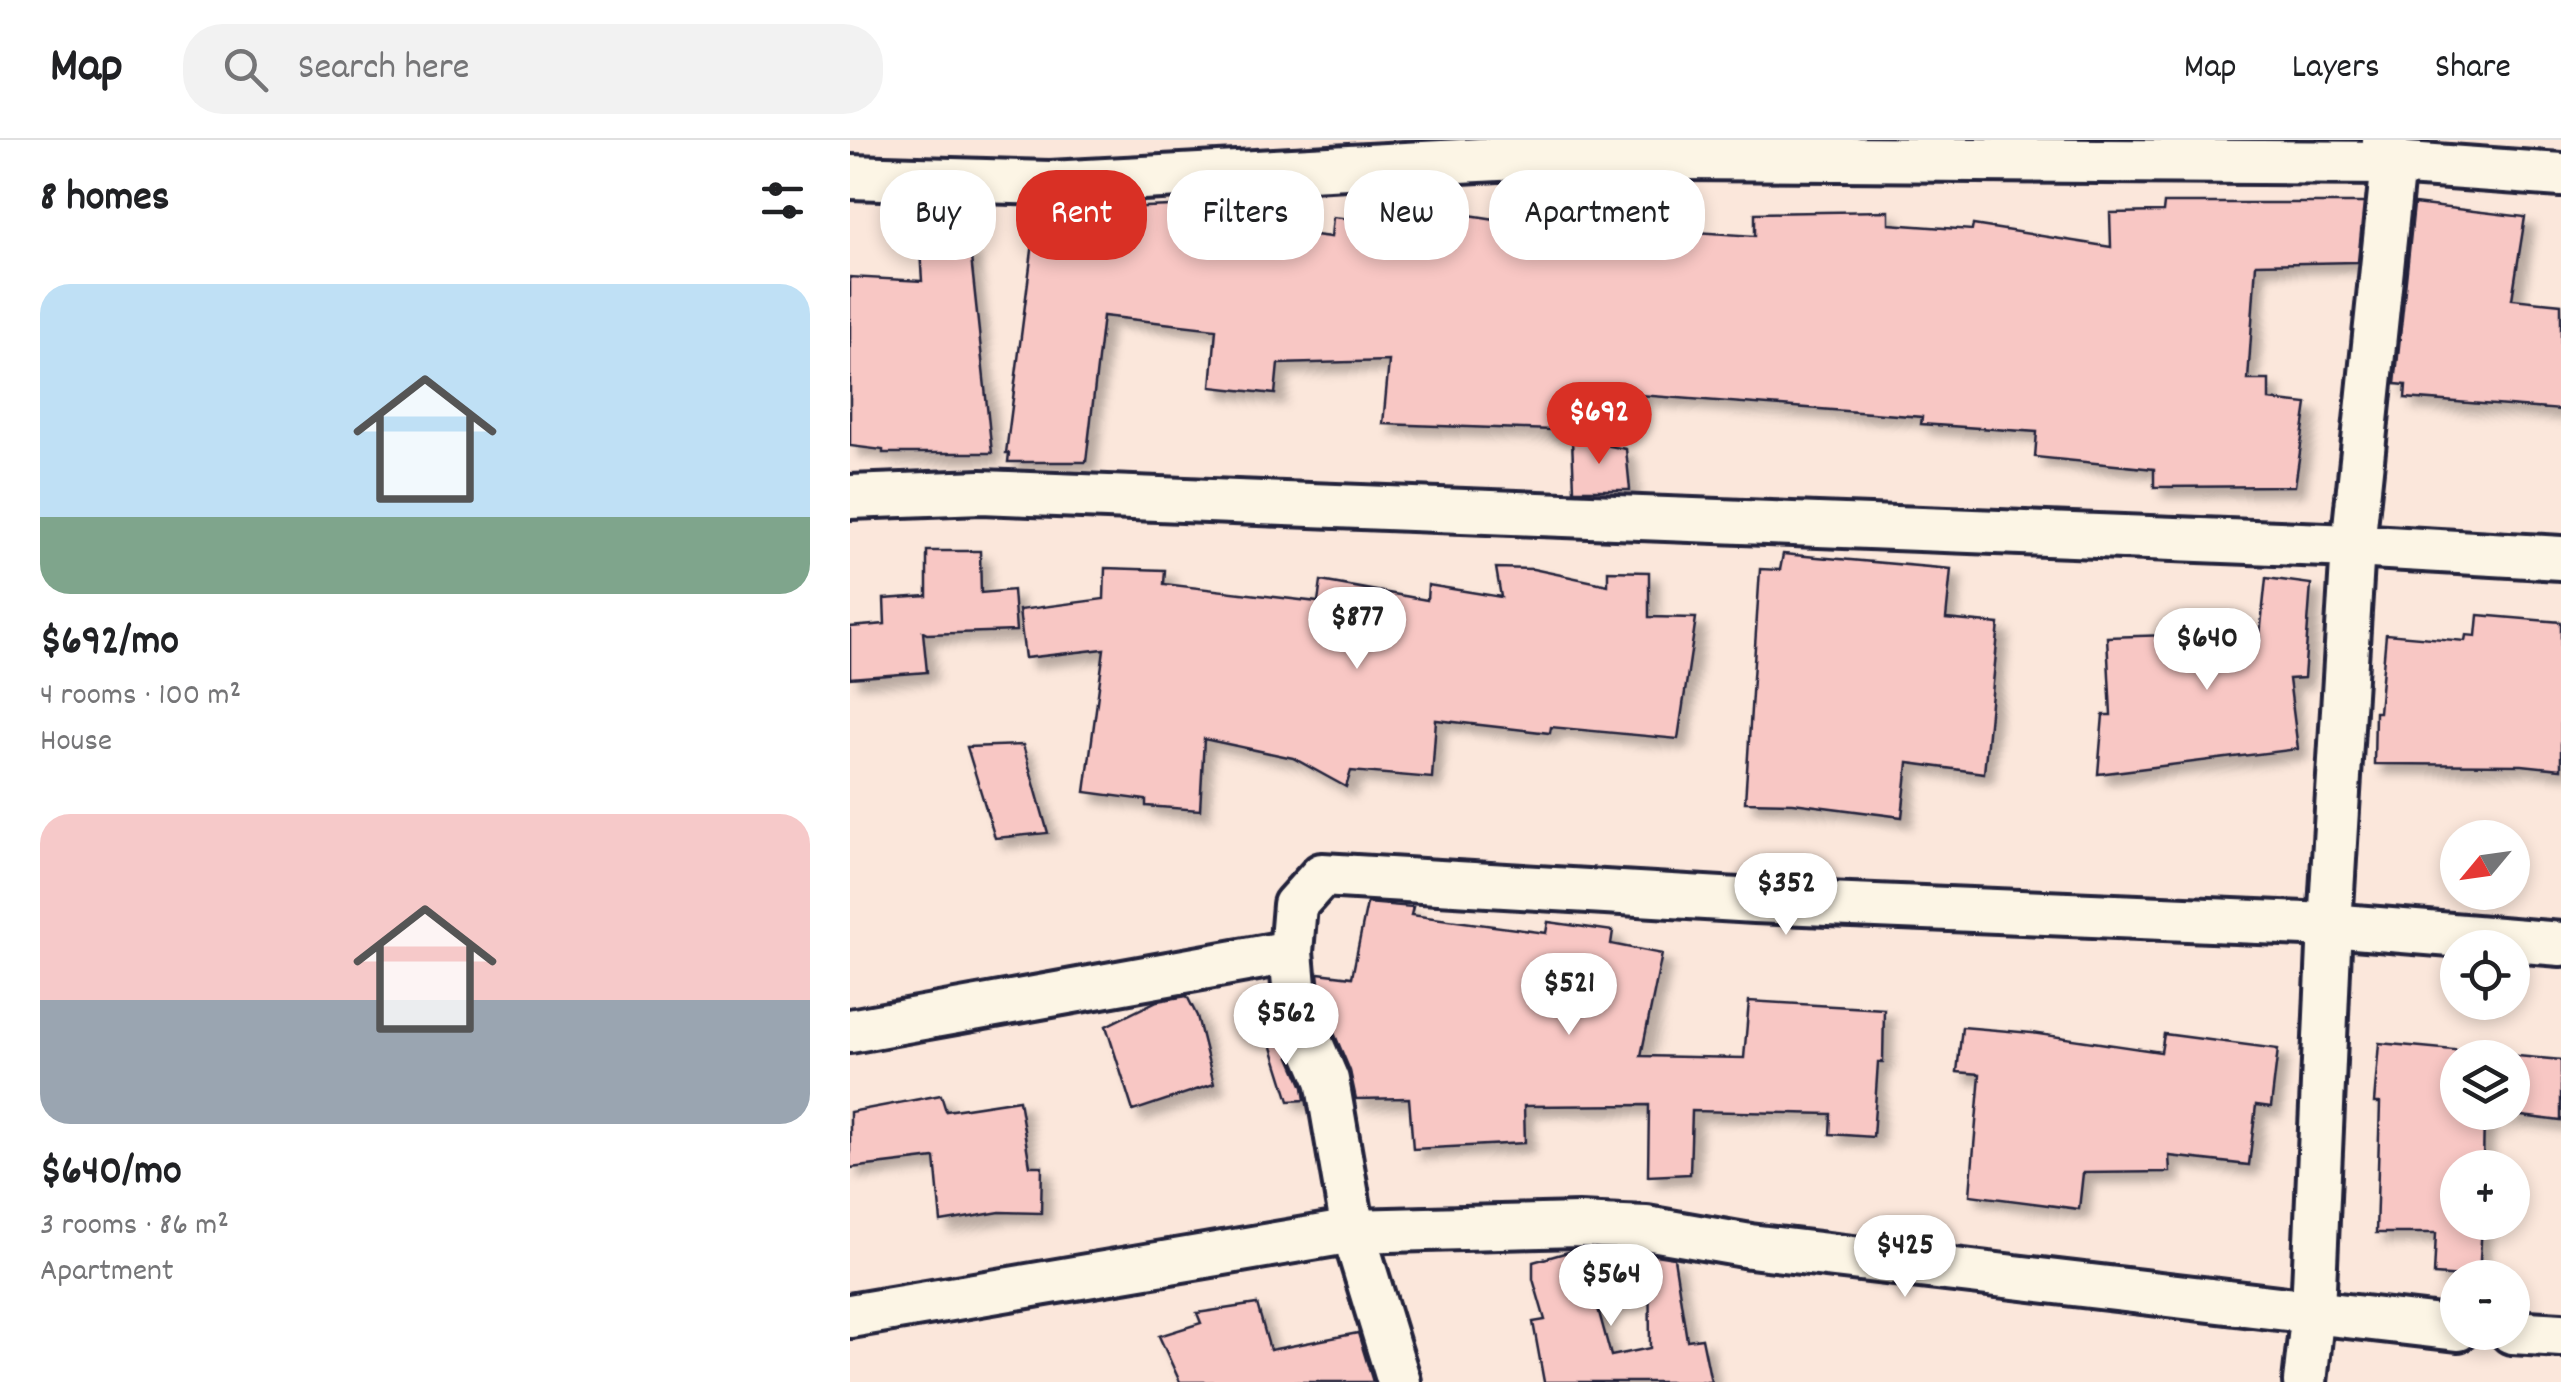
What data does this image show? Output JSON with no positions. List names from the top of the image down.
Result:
{
  "north": "bottom left",
  "page": {
    "header": "Map",
    "search": "Search here",
    "nav": ["Map", "Layers", "Share"],
    "heading": "8 homes",
    "chip": [
      "Buy",
      "Rent",
      "Filters",
      "New",
      "Apartment"
    ],
    "list": [
      {
        "name": "$692/mo",
        "note": "4 rooms · 100 m² · House"
      },
      {
        "name": "$640/mo",
        "note": "3 rooms · 86 m² · Apartment"
      }
    ],
    "price": [
      "$692",
      "$877",
      "$640",
      "$352",
      "$521",
      "$562",
      "$425",
      "$564"
    ],
    "map_buttons": ["+", "−"]
  }
}
